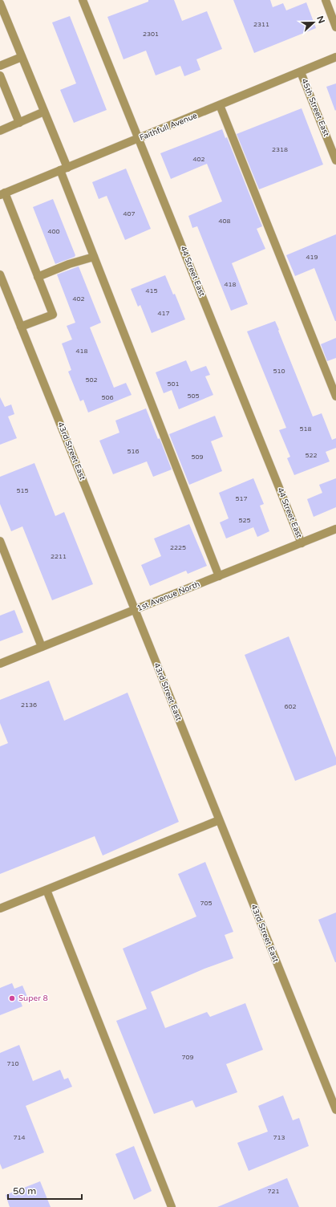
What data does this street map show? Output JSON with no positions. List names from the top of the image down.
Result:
{
  "streets": {
    "street": [
      "45th Street East",
      "Faithfull Avenue",
      "44 Street East",
      "43rd Street East",
      "1st Avenue North"
    ]
  },
  "crossings": [
    ["45th Street East", "Faithfull Avenue"],
    ["Faithfull Avenue", "44 Street East"],
    ["44 Street East", "1st Avenue North"],
    ["43rd Street East", "1st Avenue North"]
  ],
  "places": ["Super 8"],
  "house_numbers": [
    "2311",
    "2301",
    "2318",
    "402",
    "407",
    "408",
    "400",
    "419",
    "418",
    "415",
    "402",
    "417",
    "418",
    "510",
    "502",
    "501",
    "505",
    "506",
    "518",
    "516",
    "522",
    "509",
    "515",
    "517",
    "525",
    "2225",
    "2211",
    "2136",
    "602",
    "705",
    "709",
    "710",
    "714",
    "713",
    "721"
  ],
  "scale_bar": "50 m",
  "north": "right"
}
